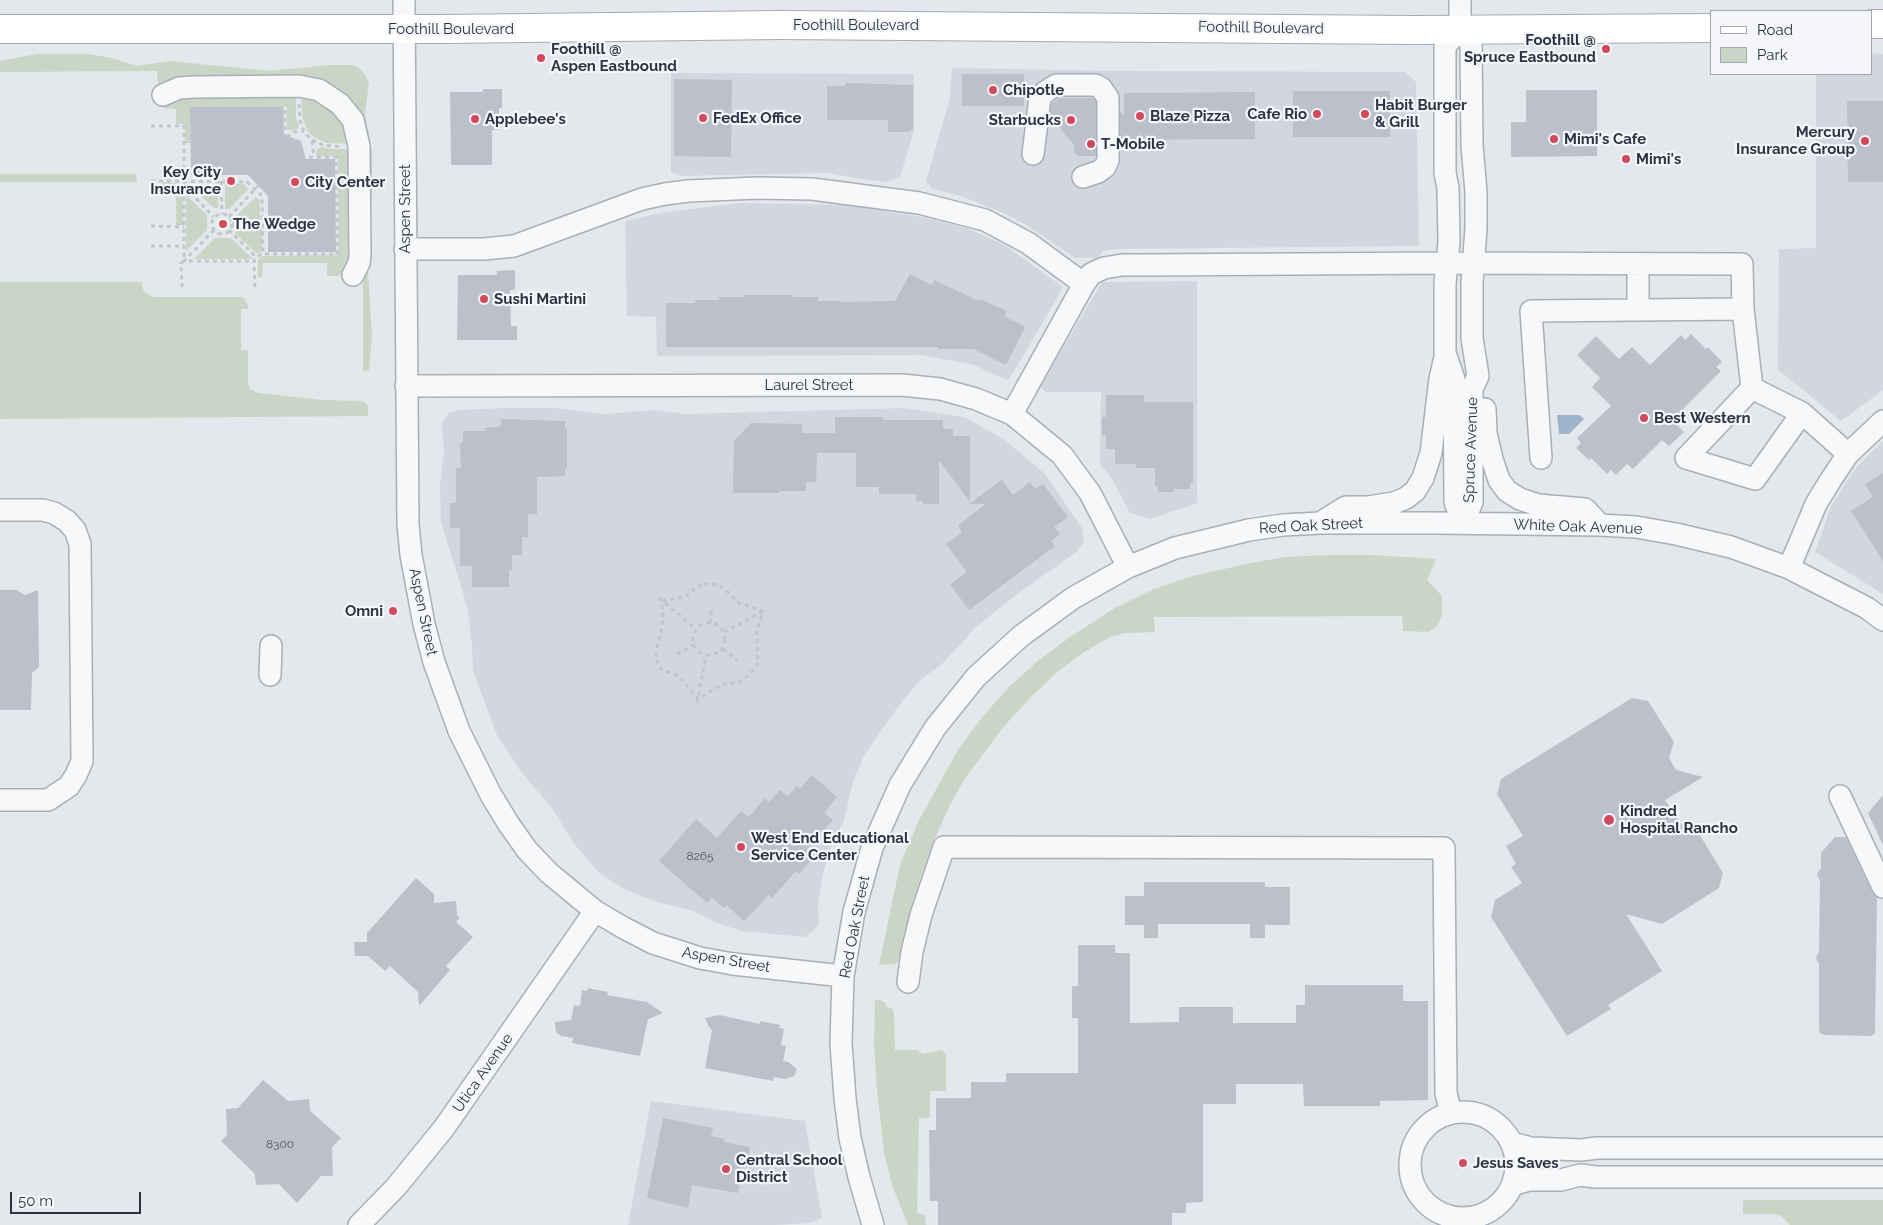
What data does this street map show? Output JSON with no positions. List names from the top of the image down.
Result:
{
  "streets": {
    "main road": ["Foothill Boulevard"],
    "street": [
      "Aspen Street",
      "Laurel Street",
      "Spruce Avenue",
      "Red Oak Street",
      "White Oak Avenue",
      "Utica Avenue"
    ]
  },
  "crossings": [
    ["Foothill Boulevard", "Aspen Street"],
    ["Foothill Boulevard", "Spruce Avenue"],
    ["Aspen Street", "Laurel Street"],
    ["Aspen Street", "Red Oak Street"],
    ["Aspen Street", "Utica Avenue"],
    ["Laurel Street", "Red Oak Street"],
    ["Spruce Avenue", "Red Oak Street"],
    ["Spruce Avenue", "White Oak Avenue"],
    ["Red Oak Street", "White Oak Avenue"]
  ],
  "places": [
    "Foothill @ Spruce Eastbound",
    "Foothill @ Aspen Eastbound",
    "Chipotle",
    "Cafe Rio",
    "Habit Burger & Grill",
    "Blaze Pizza",
    "FedEx Office",
    "Applebee's",
    "Starbucks",
    "Mimi's Cafe",
    "Mercury Insurance Group",
    "T-Mobile",
    "Mimi's",
    "Key City Insurance",
    "City Center",
    "The Wedge",
    "Sushi Martini",
    "Best Western",
    "Omni",
    "Kindred Hospital Rancho",
    "West End Educational Service Center",
    "Jesus Saves",
    "Central School District"
  ],
  "house_numbers": ["8265", "8300"],
  "legend": ["Road", "Park"],
  "scale_bar": "50 m"
}
